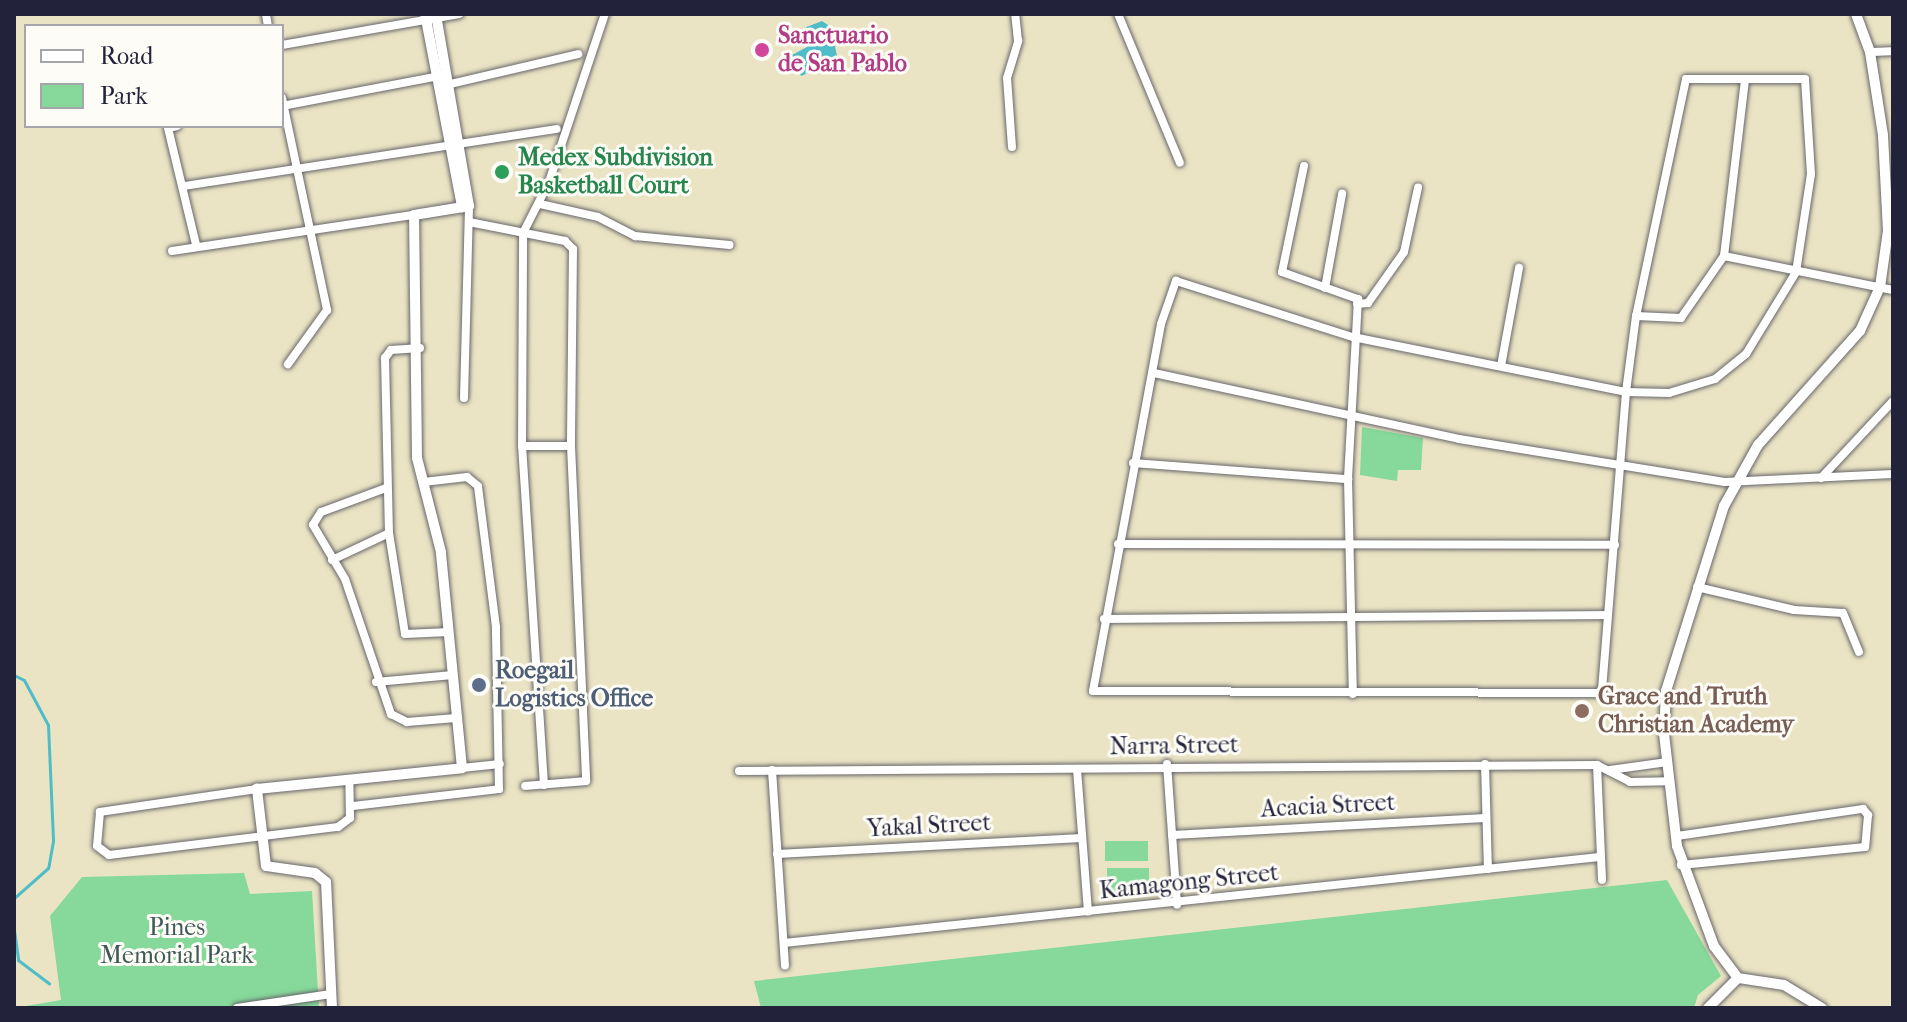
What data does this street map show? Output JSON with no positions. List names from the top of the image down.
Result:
{
  "streets": {
    "street": [
      "Narra Street",
      "Acacia Street",
      "Yakal Street",
      "Kamagong Street"
    ]
  },
  "parks": ["Pines Memorial Park"],
  "places": [
    "Sanctuario de San Pablo",
    "Medex Subdivision Basketball Court",
    "Roegail Logistics Office",
    "Grace and Truth Christian Academy"
  ],
  "legend": ["Road", "Park"]
}
